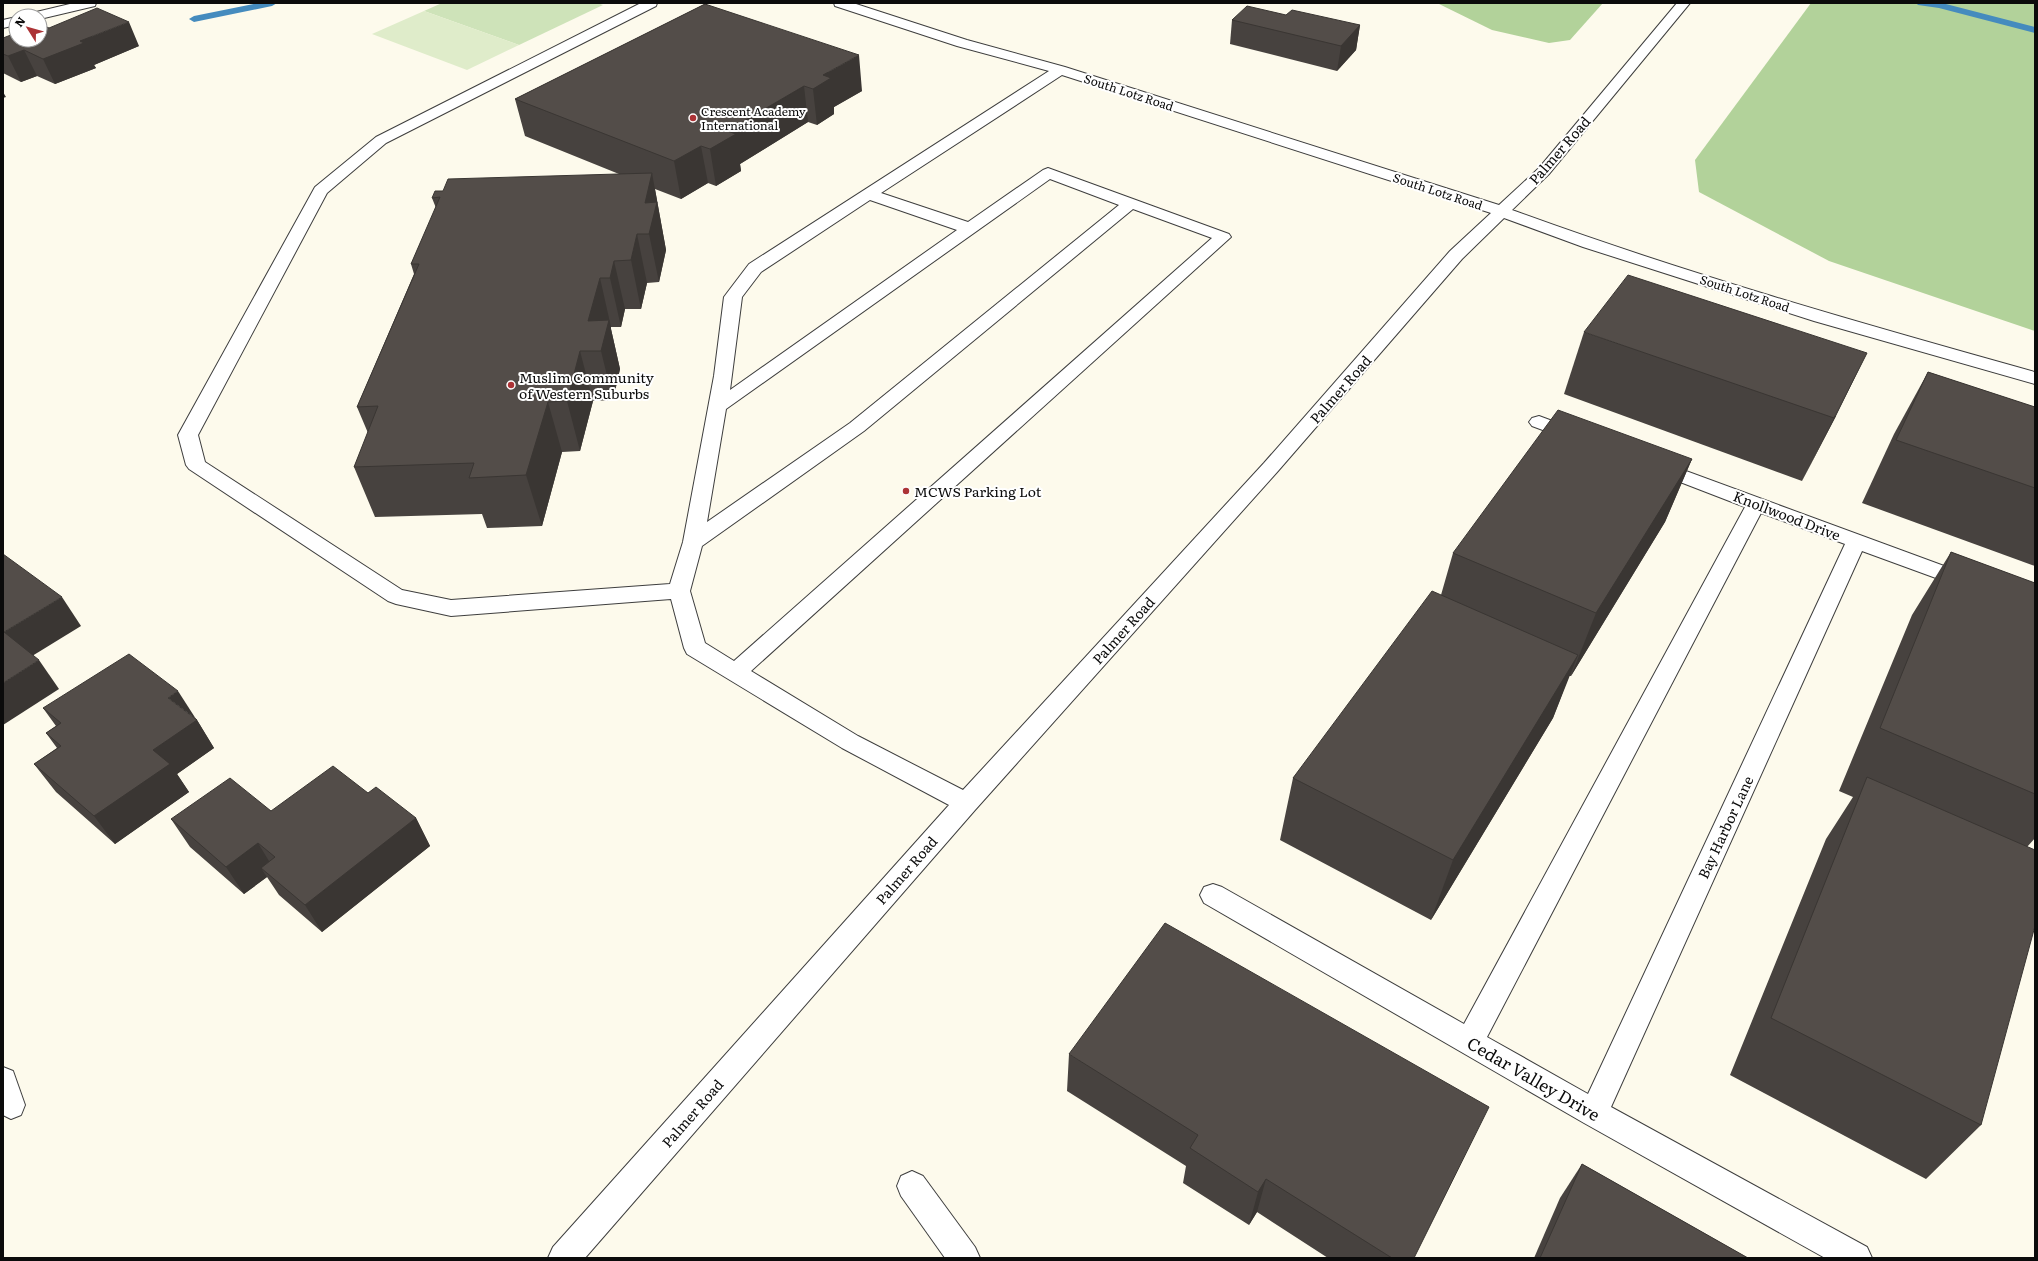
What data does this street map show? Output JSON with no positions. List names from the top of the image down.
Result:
{
  "streets": {
    "street": [
      "South Lotz Road",
      "Palmer Road",
      "Knollwood Drive",
      "Bay Harbor Lane",
      "Cedar Valley Drive"
    ]
  },
  "crossings": [
    ["South Lotz Road", "Palmer Road"],
    ["Knollwood Drive", "Bay Harbor Lane"],
    ["Bay Harbor Lane", "Cedar Valley Drive"]
  ],
  "places": ["Crescent Academy International", "Muslim Community of Western Suburbs", "MCWS Parking Lot"],
  "north": "top left"
}
